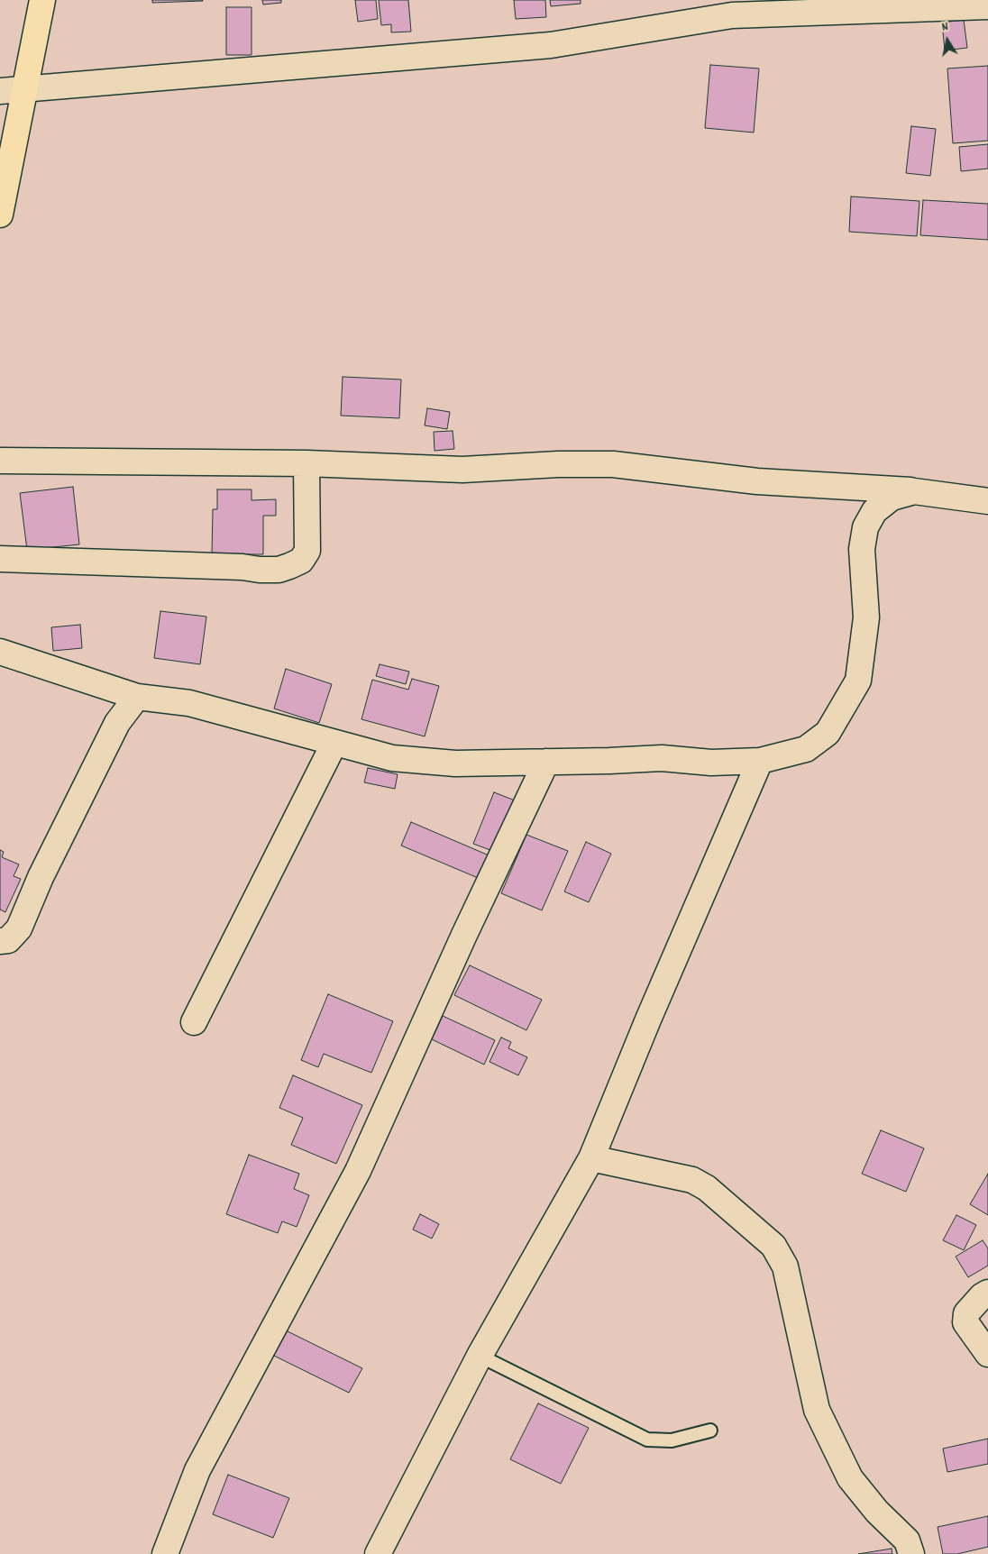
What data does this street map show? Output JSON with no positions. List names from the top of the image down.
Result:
{
  "north": "top"
}
